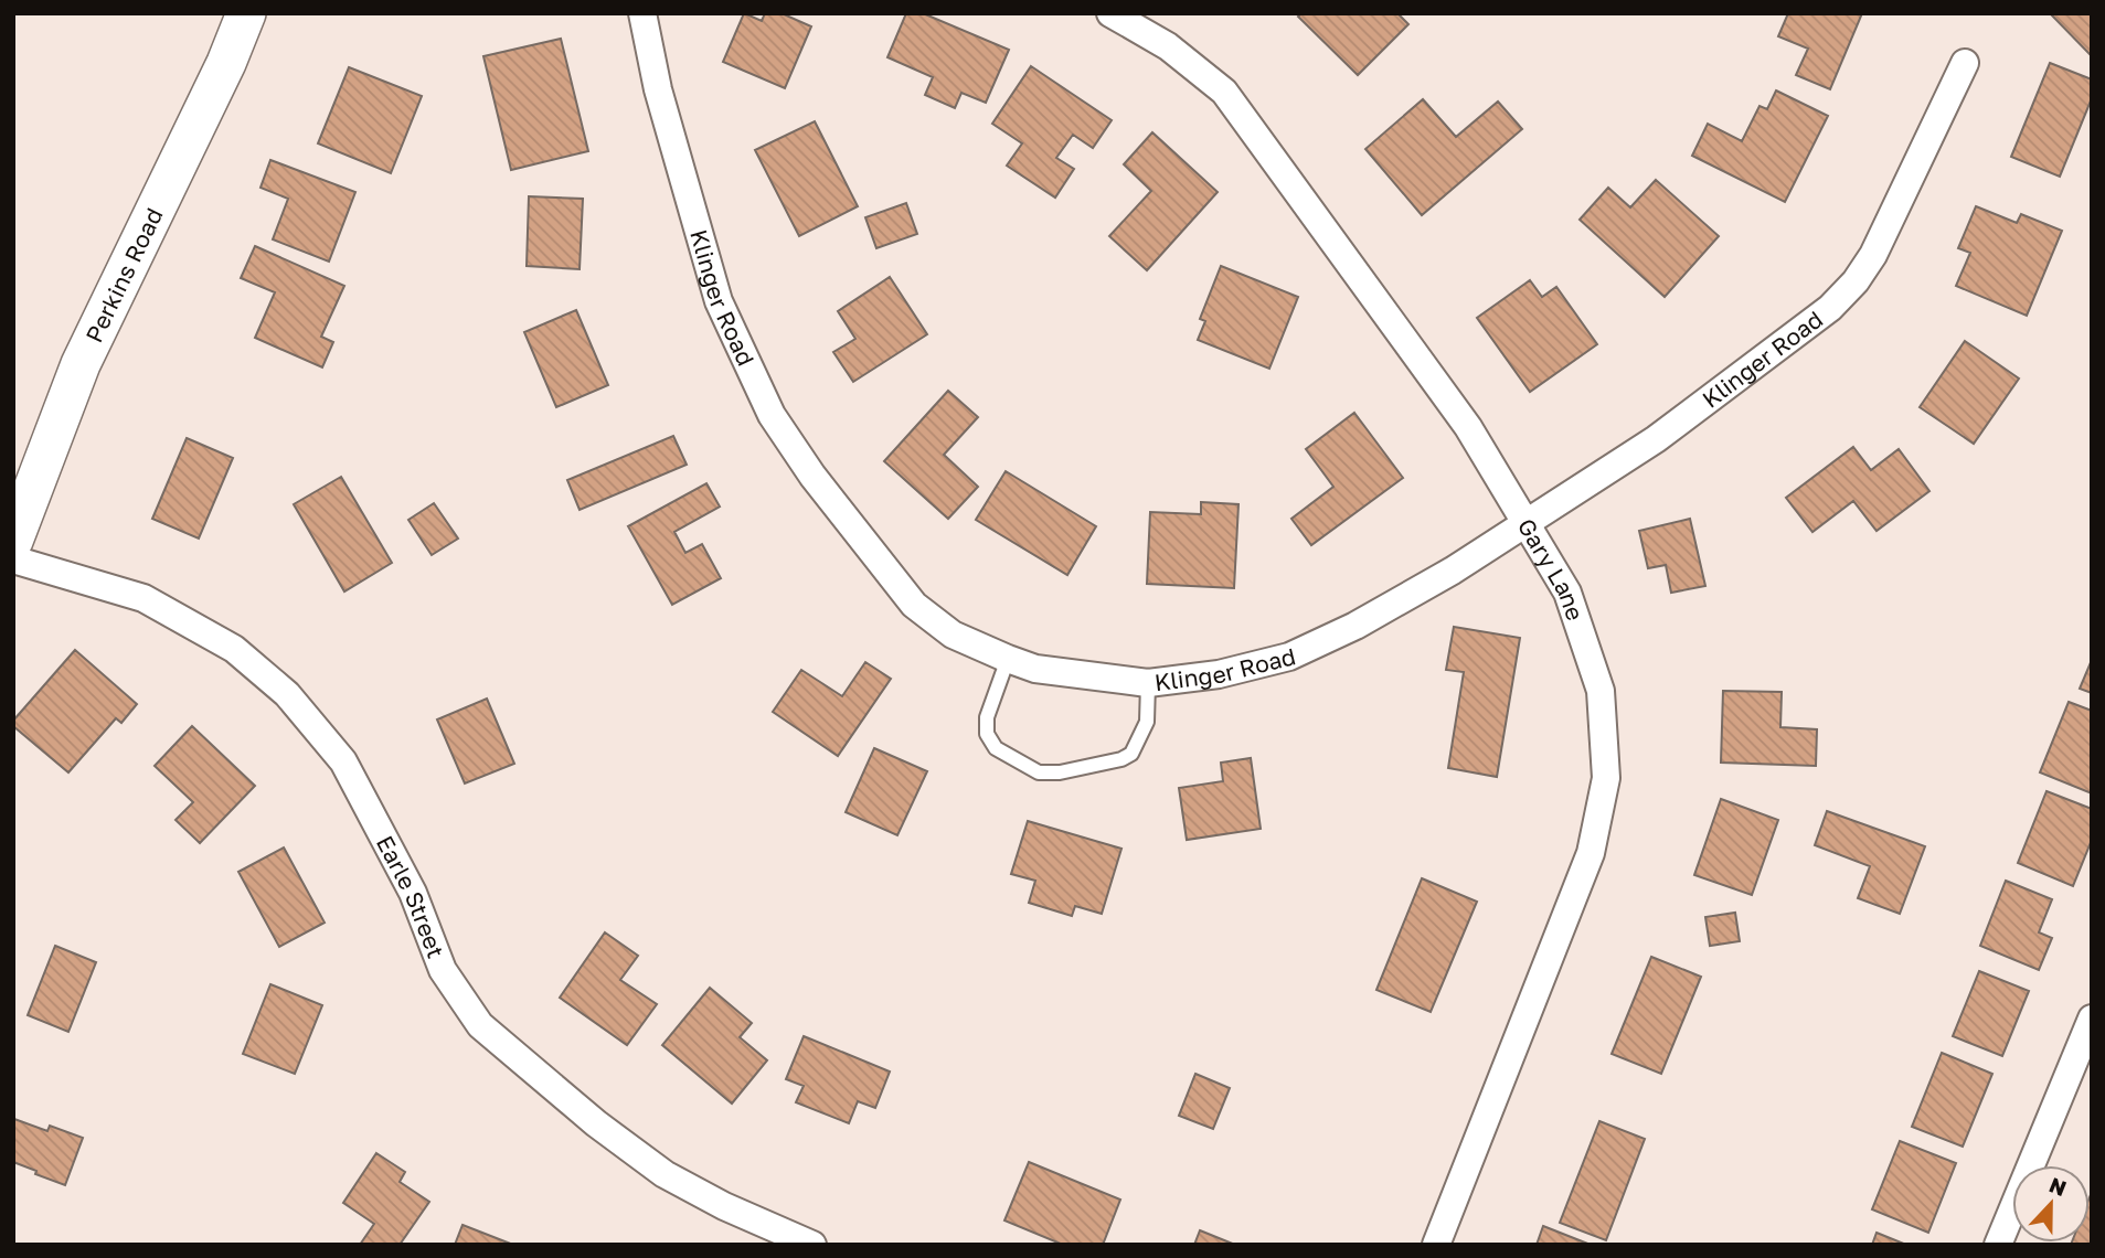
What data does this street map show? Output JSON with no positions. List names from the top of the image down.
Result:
{
  "streets": {
    "main road": ["Perkins Road"],
    "street": ["Klinger Road", "Gary Lane", "Earle Street"]
  },
  "crossings": [
    ["Klinger Road", "Gary Lane"]
  ],
  "north": "top"
}
